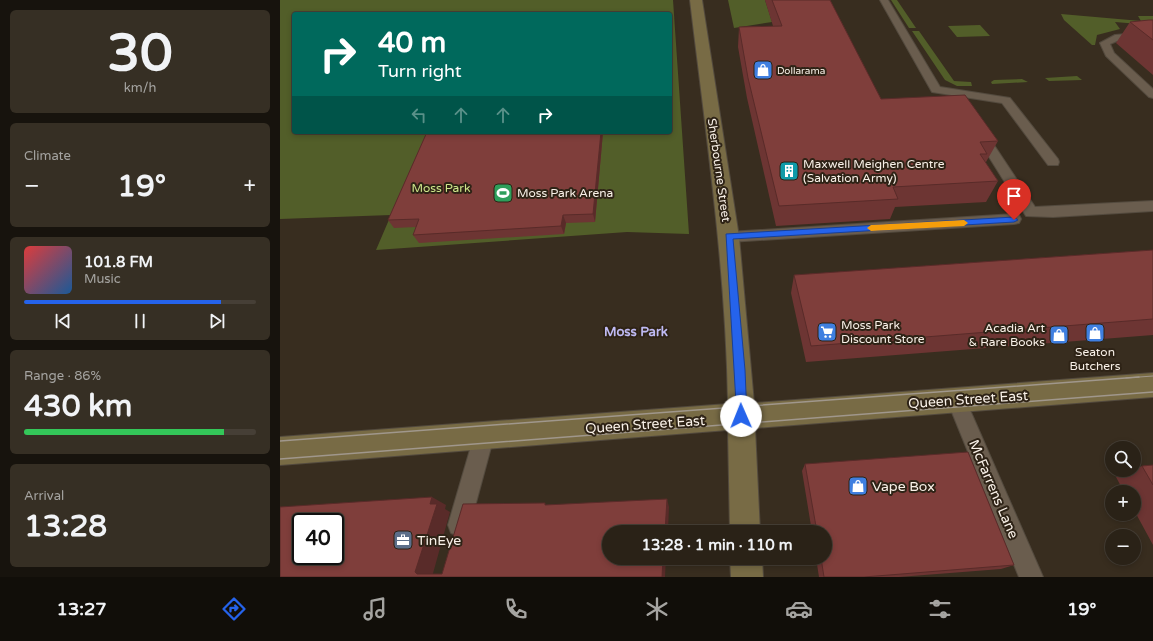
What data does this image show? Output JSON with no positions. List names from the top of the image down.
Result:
{
  "streets": {
    "street": ["Sherbourne Street", "Queen Street East"],
    "lane": ["McFarrens Lane"]
  },
  "crossings": [
    ["Sherbourne Street", "Queen Street East"],
    ["Queen Street East", "McFarrens Lane"]
  ],
  "districts": ["Moss Park"],
  "parks": ["Moss Park"],
  "places": {
    "shop": [
      "Dollarama",
      "Seaton Butchers",
      "Acadia Art & Rare Books",
      "Vape Box"
    ],
    "building": ["Maxwell Meighen Centre (Salvation Army)"],
    "sports": ["Moss Park Arena"],
    "supermarket": ["Moss Park Discount Store"],
    "office": ["TinEye"]
  },
  "page": {
    "tile": [
      ["30", "km/h"],
      "Climate",
      ["Range · 86%", "430 km"],
      ["Arrival", "13:28"]
    ],
    "turn": ["40 m", "Turn right"],
    "heat": ["−", "19°", "+"],
    "song": ["101.8 FM", "Music"],
    "map_buttons": ["+", "−"],
    "limit": "40",
    "trip": "13:28 · 1 min · 110 m",
    "tabs": ["13:27", "19°"]
  }
}
